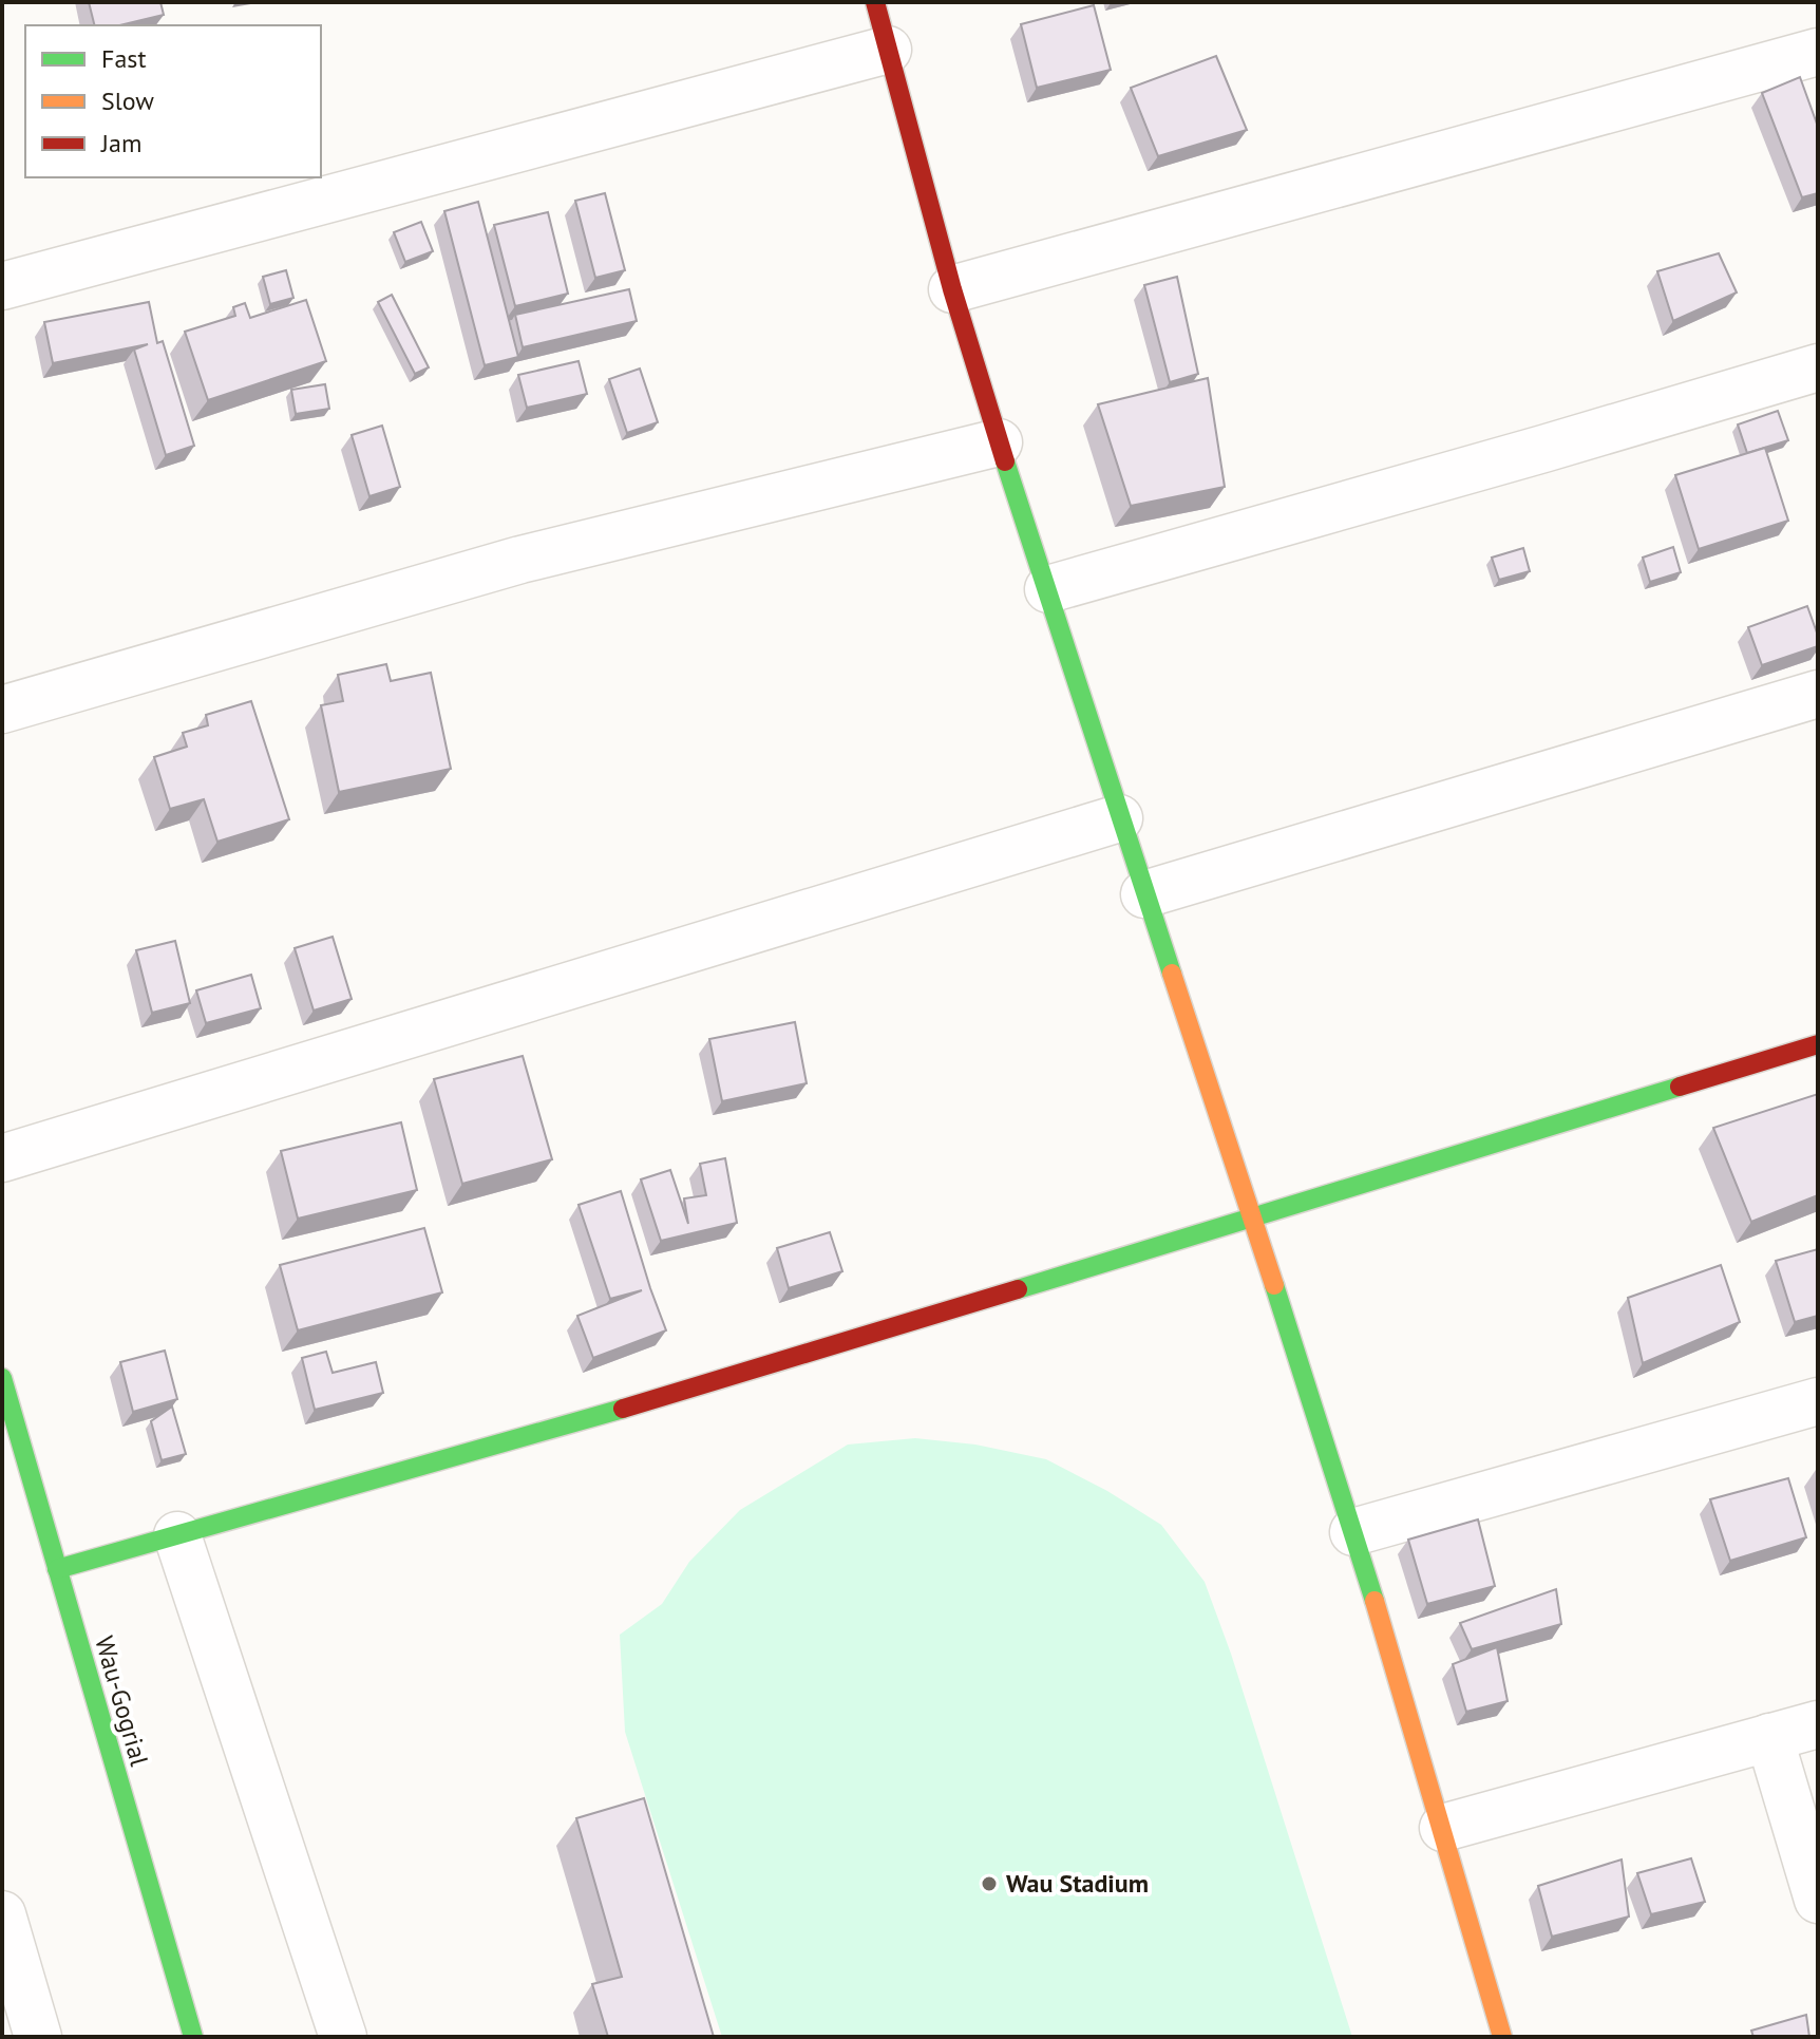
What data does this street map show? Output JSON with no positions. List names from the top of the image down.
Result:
{
  "streets": {
    "street": ["Wau-Gogrial"]
  },
  "places": ["Wau Stadium"],
  "legend": ["Fast", "Slow", "Jam"]
}
